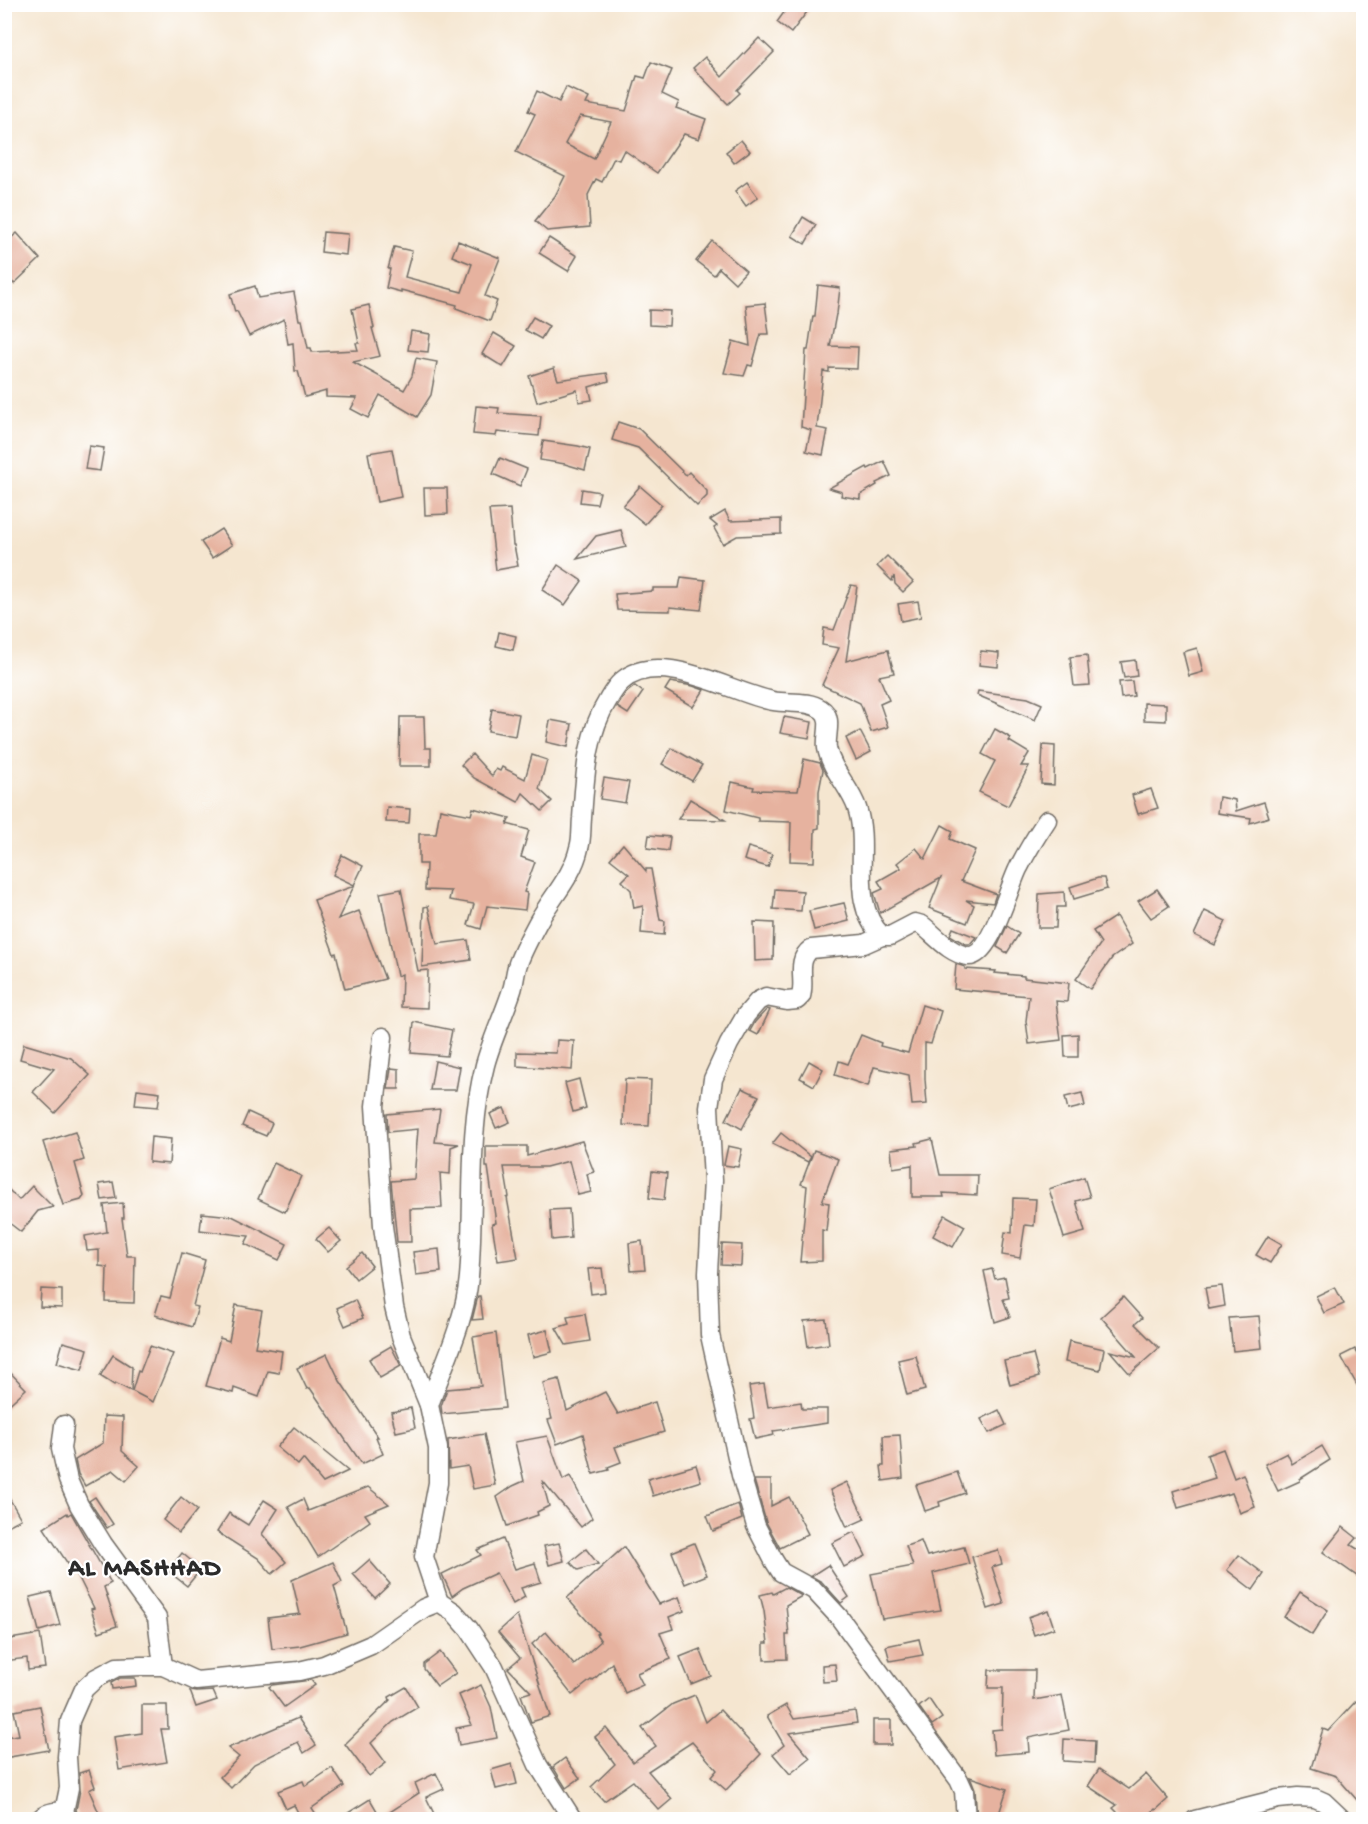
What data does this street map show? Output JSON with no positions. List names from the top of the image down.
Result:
{
  "districts": ["AL MASHHAD"]
}
